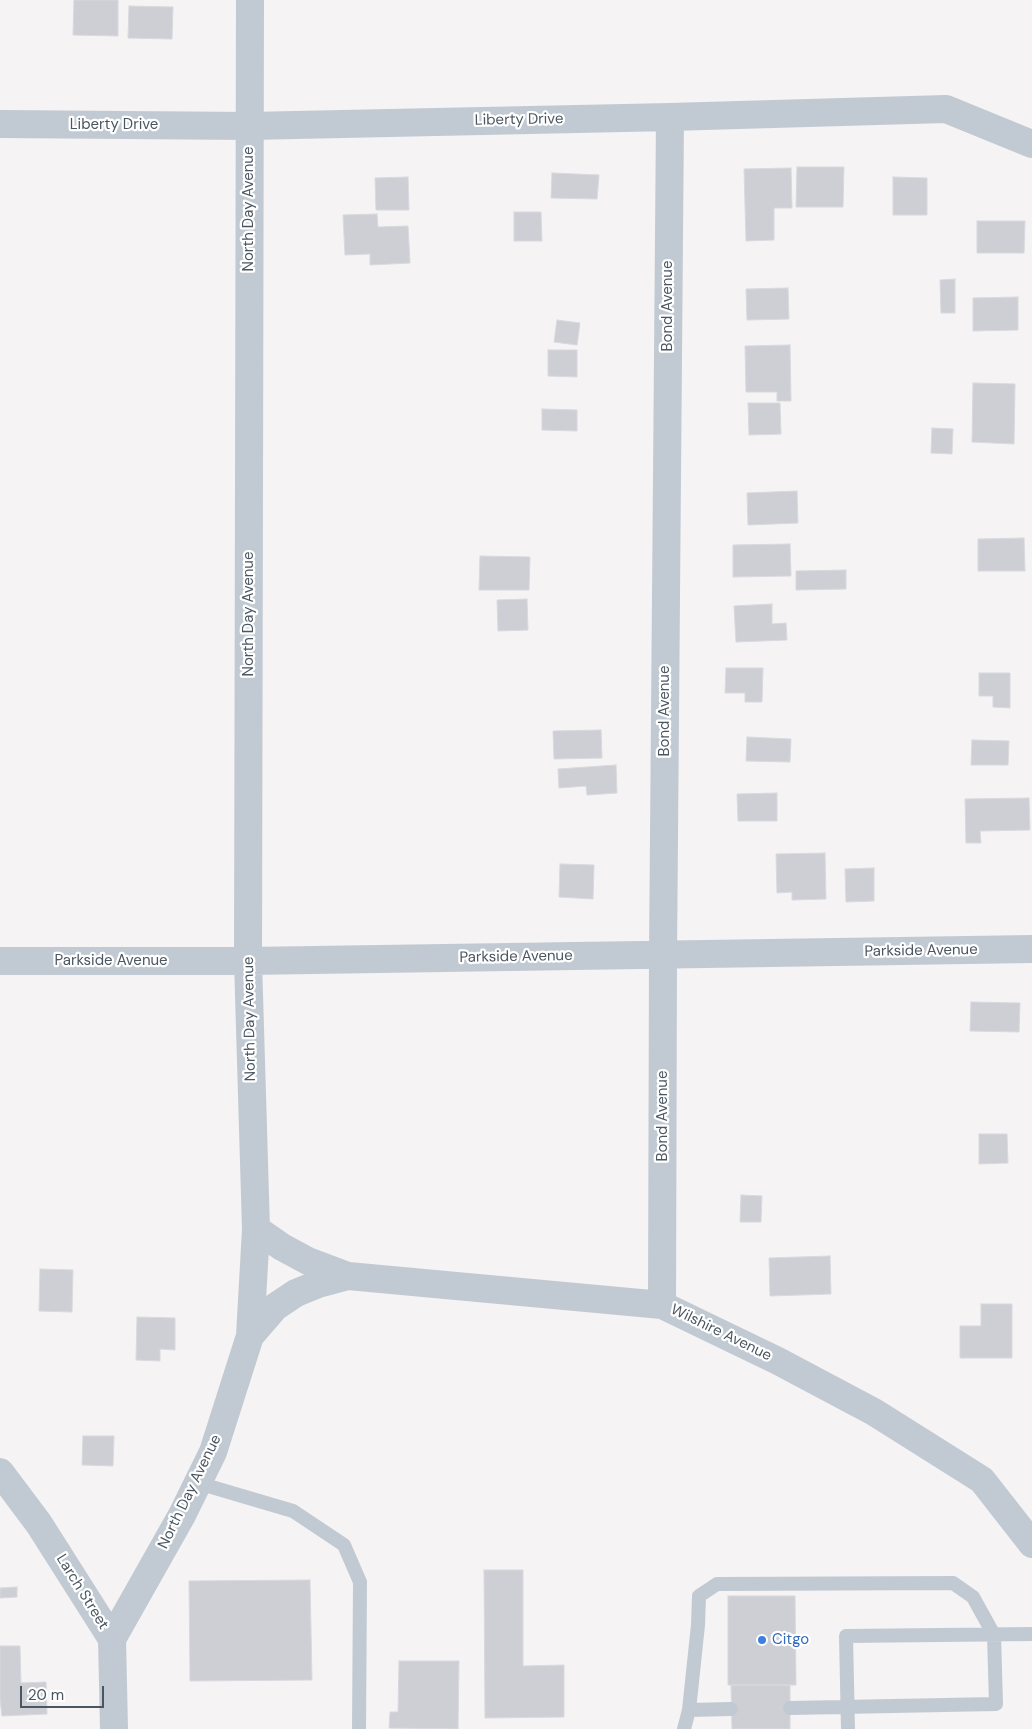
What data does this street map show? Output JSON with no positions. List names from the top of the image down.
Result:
{
  "streets": {
    "street": [
      "Liberty Drive",
      "North Day Avenue",
      "Bond Avenue",
      "Parkside Avenue",
      "Wilshire Avenue",
      "Larch Street"
    ]
  },
  "crossings": [
    ["Liberty Drive", "North Day Avenue"],
    ["Liberty Drive", "Bond Avenue"],
    ["North Day Avenue", "Parkside Avenue"],
    ["North Day Avenue", "Wilshire Avenue"],
    ["North Day Avenue", "Larch Street"],
    ["Bond Avenue", "Parkside Avenue"],
    ["Bond Avenue", "Wilshire Avenue"]
  ],
  "places": ["Citgo"],
  "scale_bar": "20 m"
}
